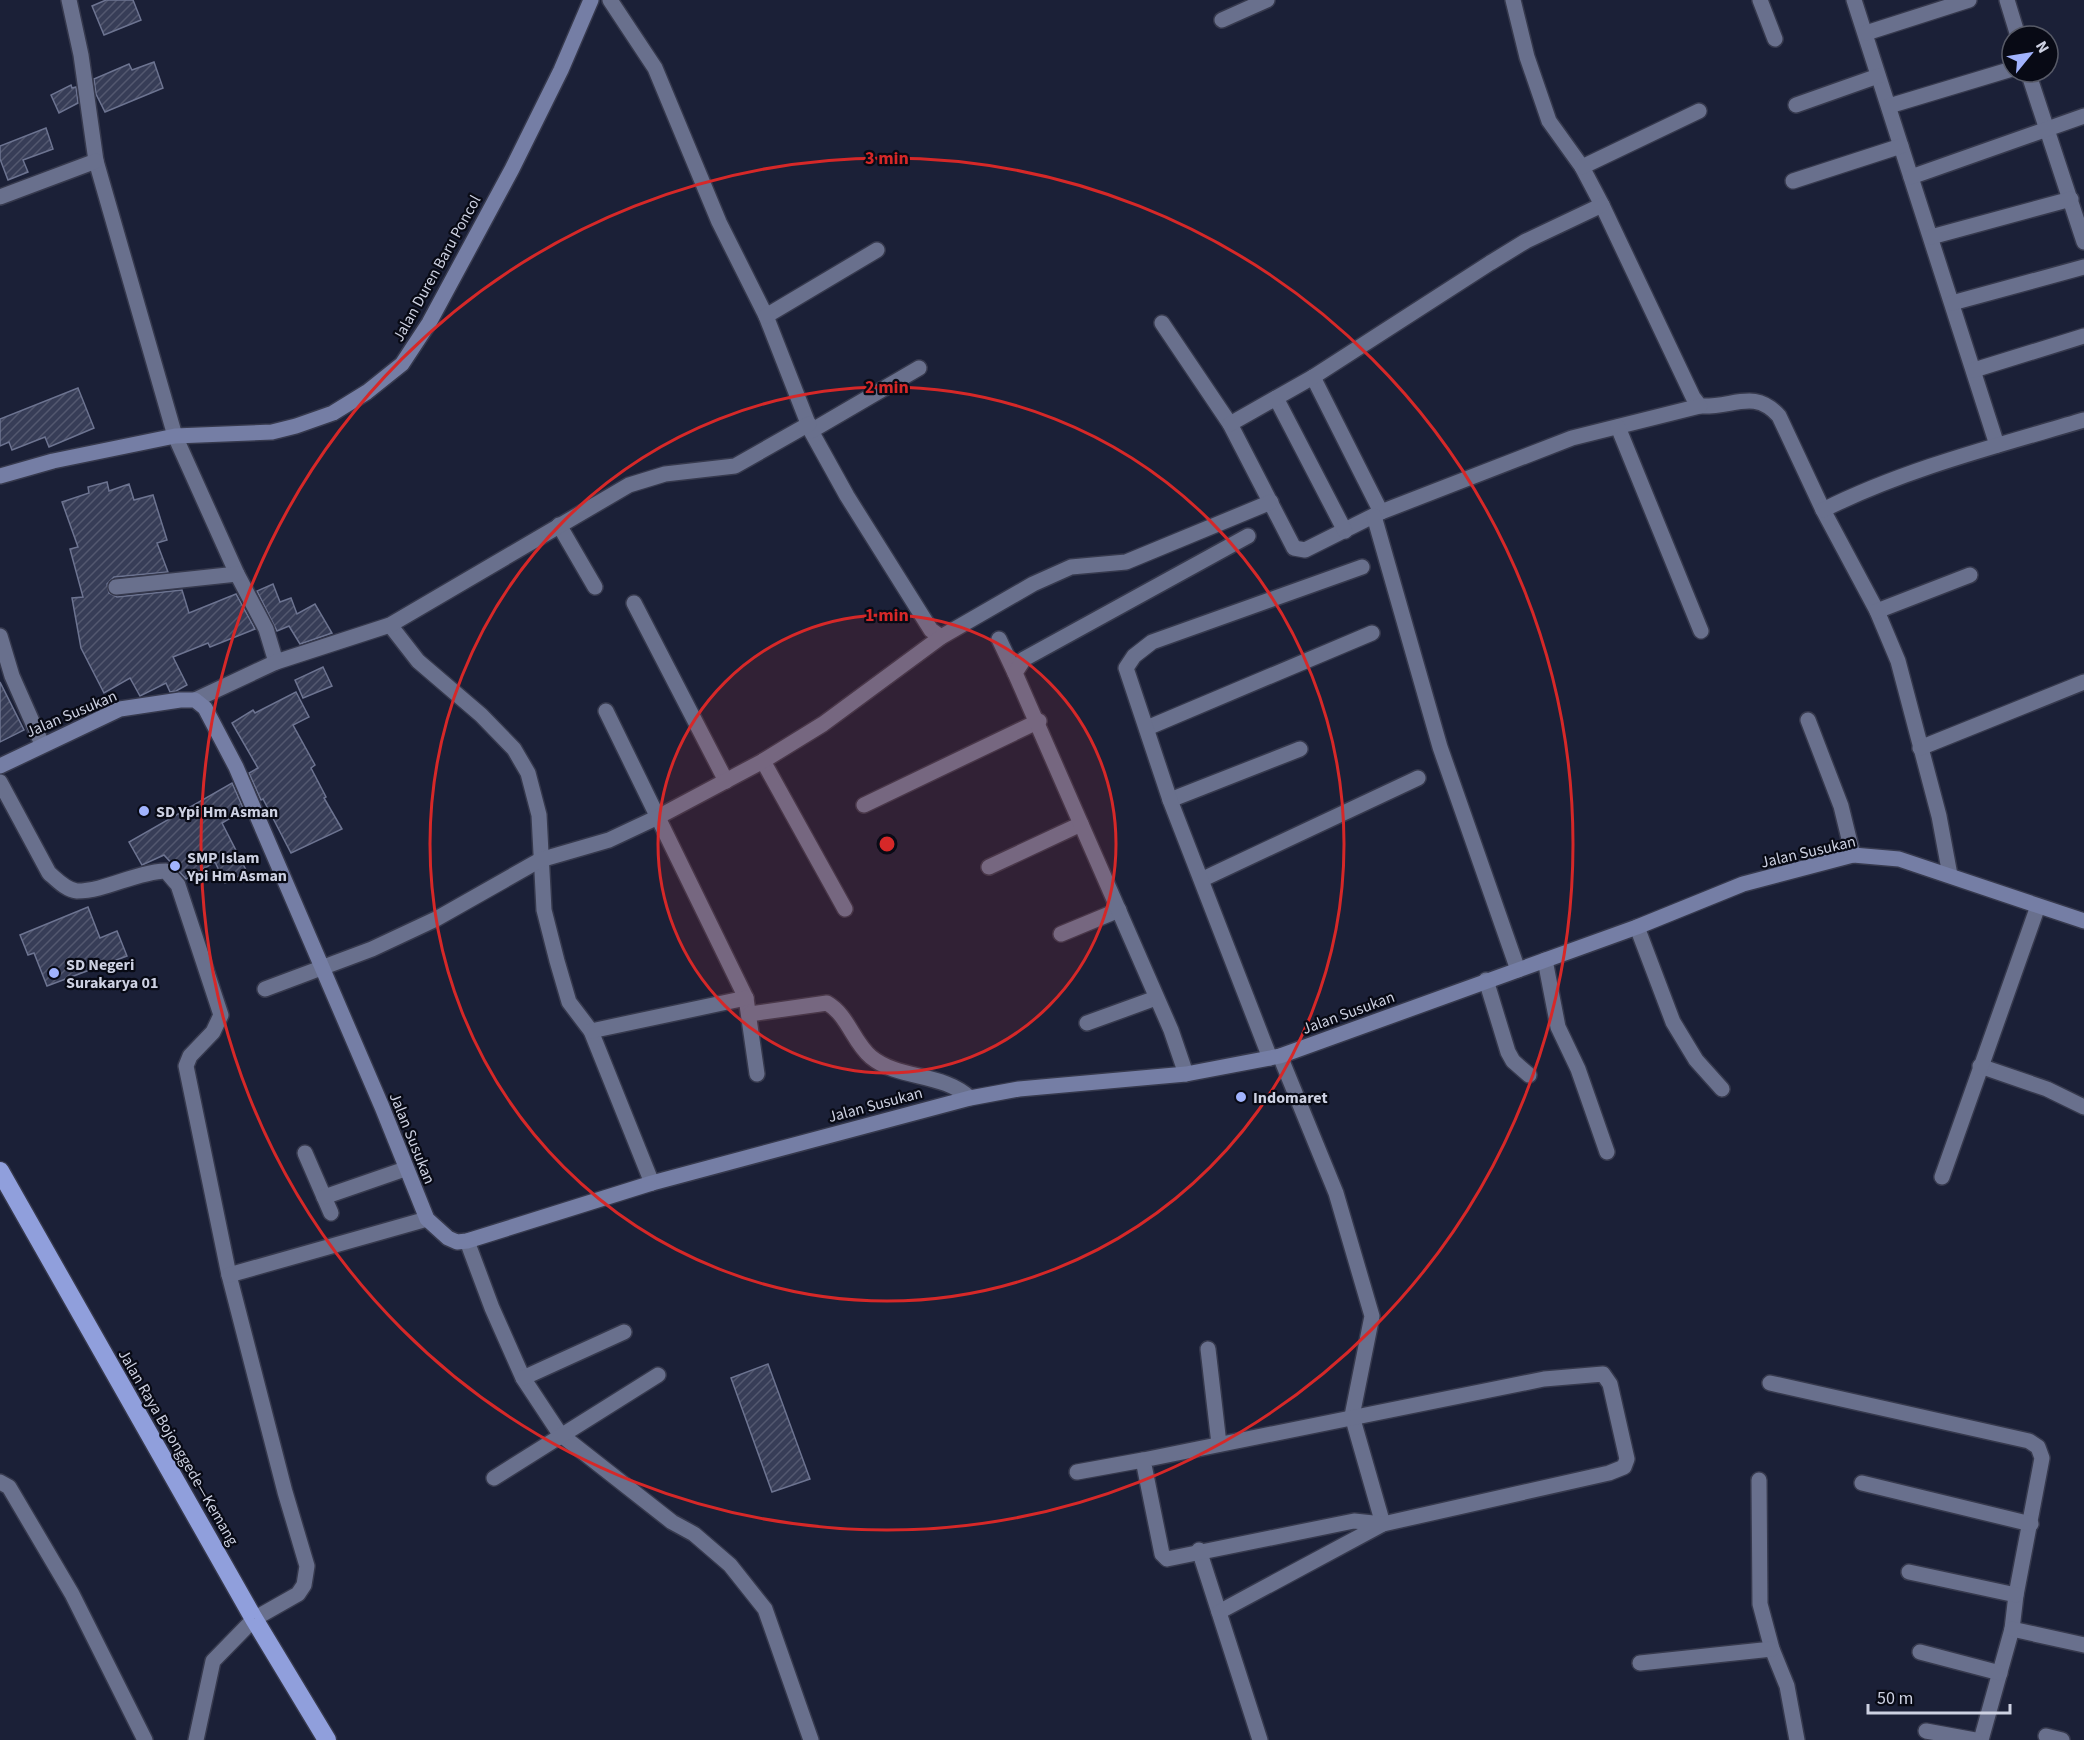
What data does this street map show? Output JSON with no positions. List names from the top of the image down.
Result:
{
  "streets": {
    "highway": ["Jalan Raya Bojonggede—Kemang"],
    "street": ["Jalan Duren Baru Poncol", "Jalan Susukan"]
  },
  "places": [
    "SD Ypi Hm Asman",
    "SMP Islam Ypi Hm Asman",
    "SD Negeri Surakarya 01",
    "Indomaret"
  ],
  "scale_bar": "50 m",
  "north": "top right",
  "rings": ["3 min", "2 min", "1 min"]
}
